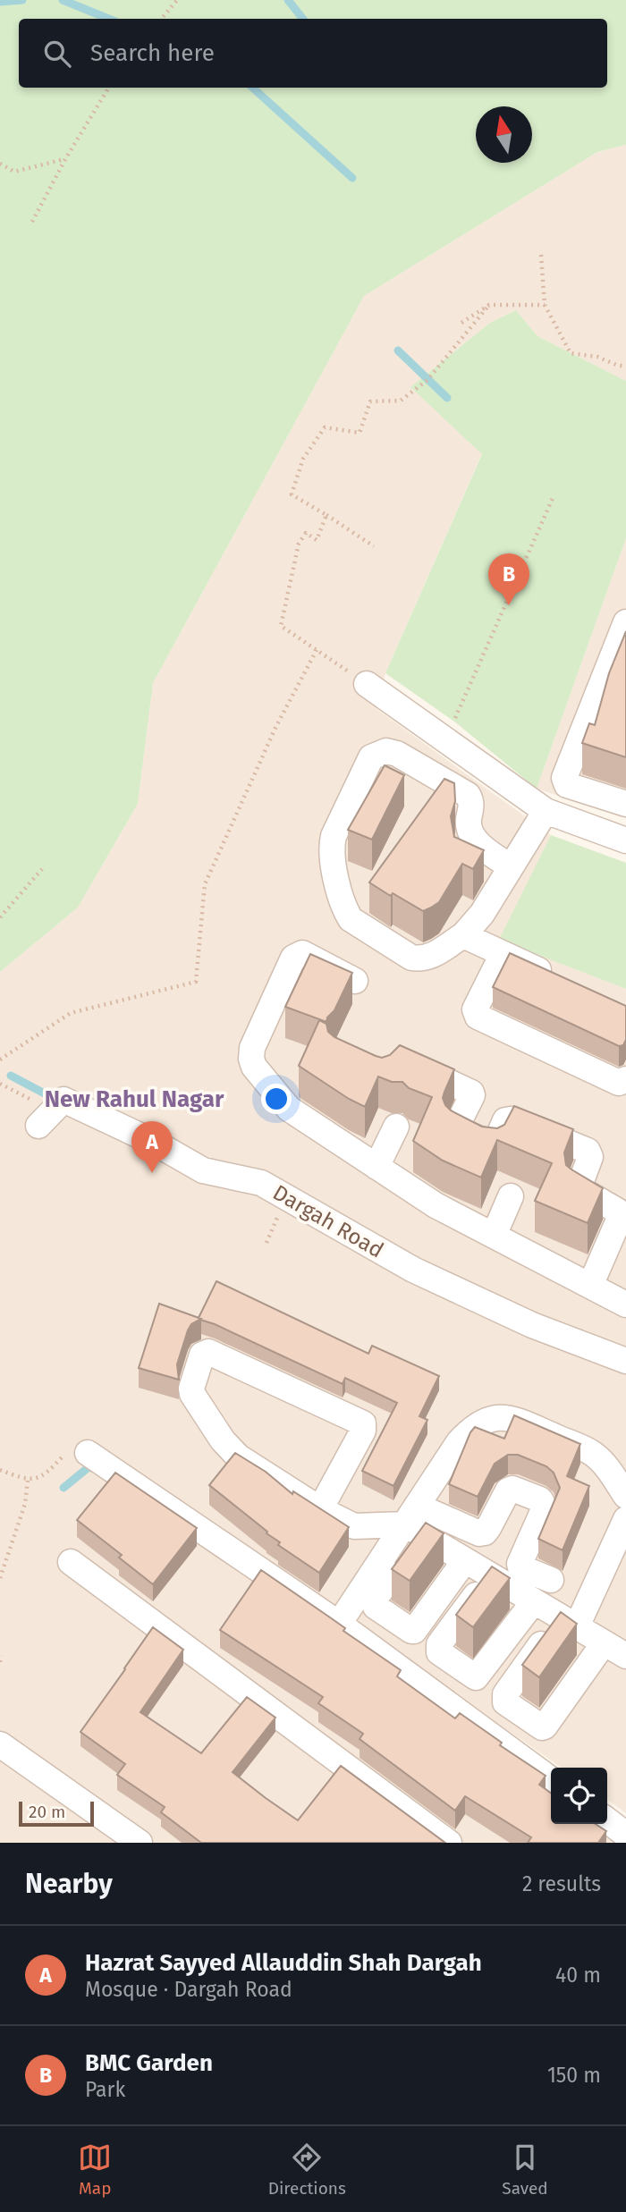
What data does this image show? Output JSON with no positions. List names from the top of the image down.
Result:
{
  "streets": {
    "street": ["Dargah Road"]
  },
  "districts": ["New Rahul Nagar"],
  "scale_bar": "20 m",
  "north": "top",
  "page": {
    "search": "Search here",
    "pins": ["B", "A"],
    "scale": "20 m",
    "heading": ["Nearby", "2 results"],
    "list": [
      {
        "mark": "A",
        "name": "Hazrat Sayyed Allauddin Shah Dargah",
        "note": "Mosque · Dargah Road",
        "value": "40 m"
      },
      {
        "mark": "B",
        "name": "BMC Garden",
        "note": "Park",
        "value": "150 m"
      }
    ],
    "nav": ["Map", "Directions", "Saved"]
  }
}
